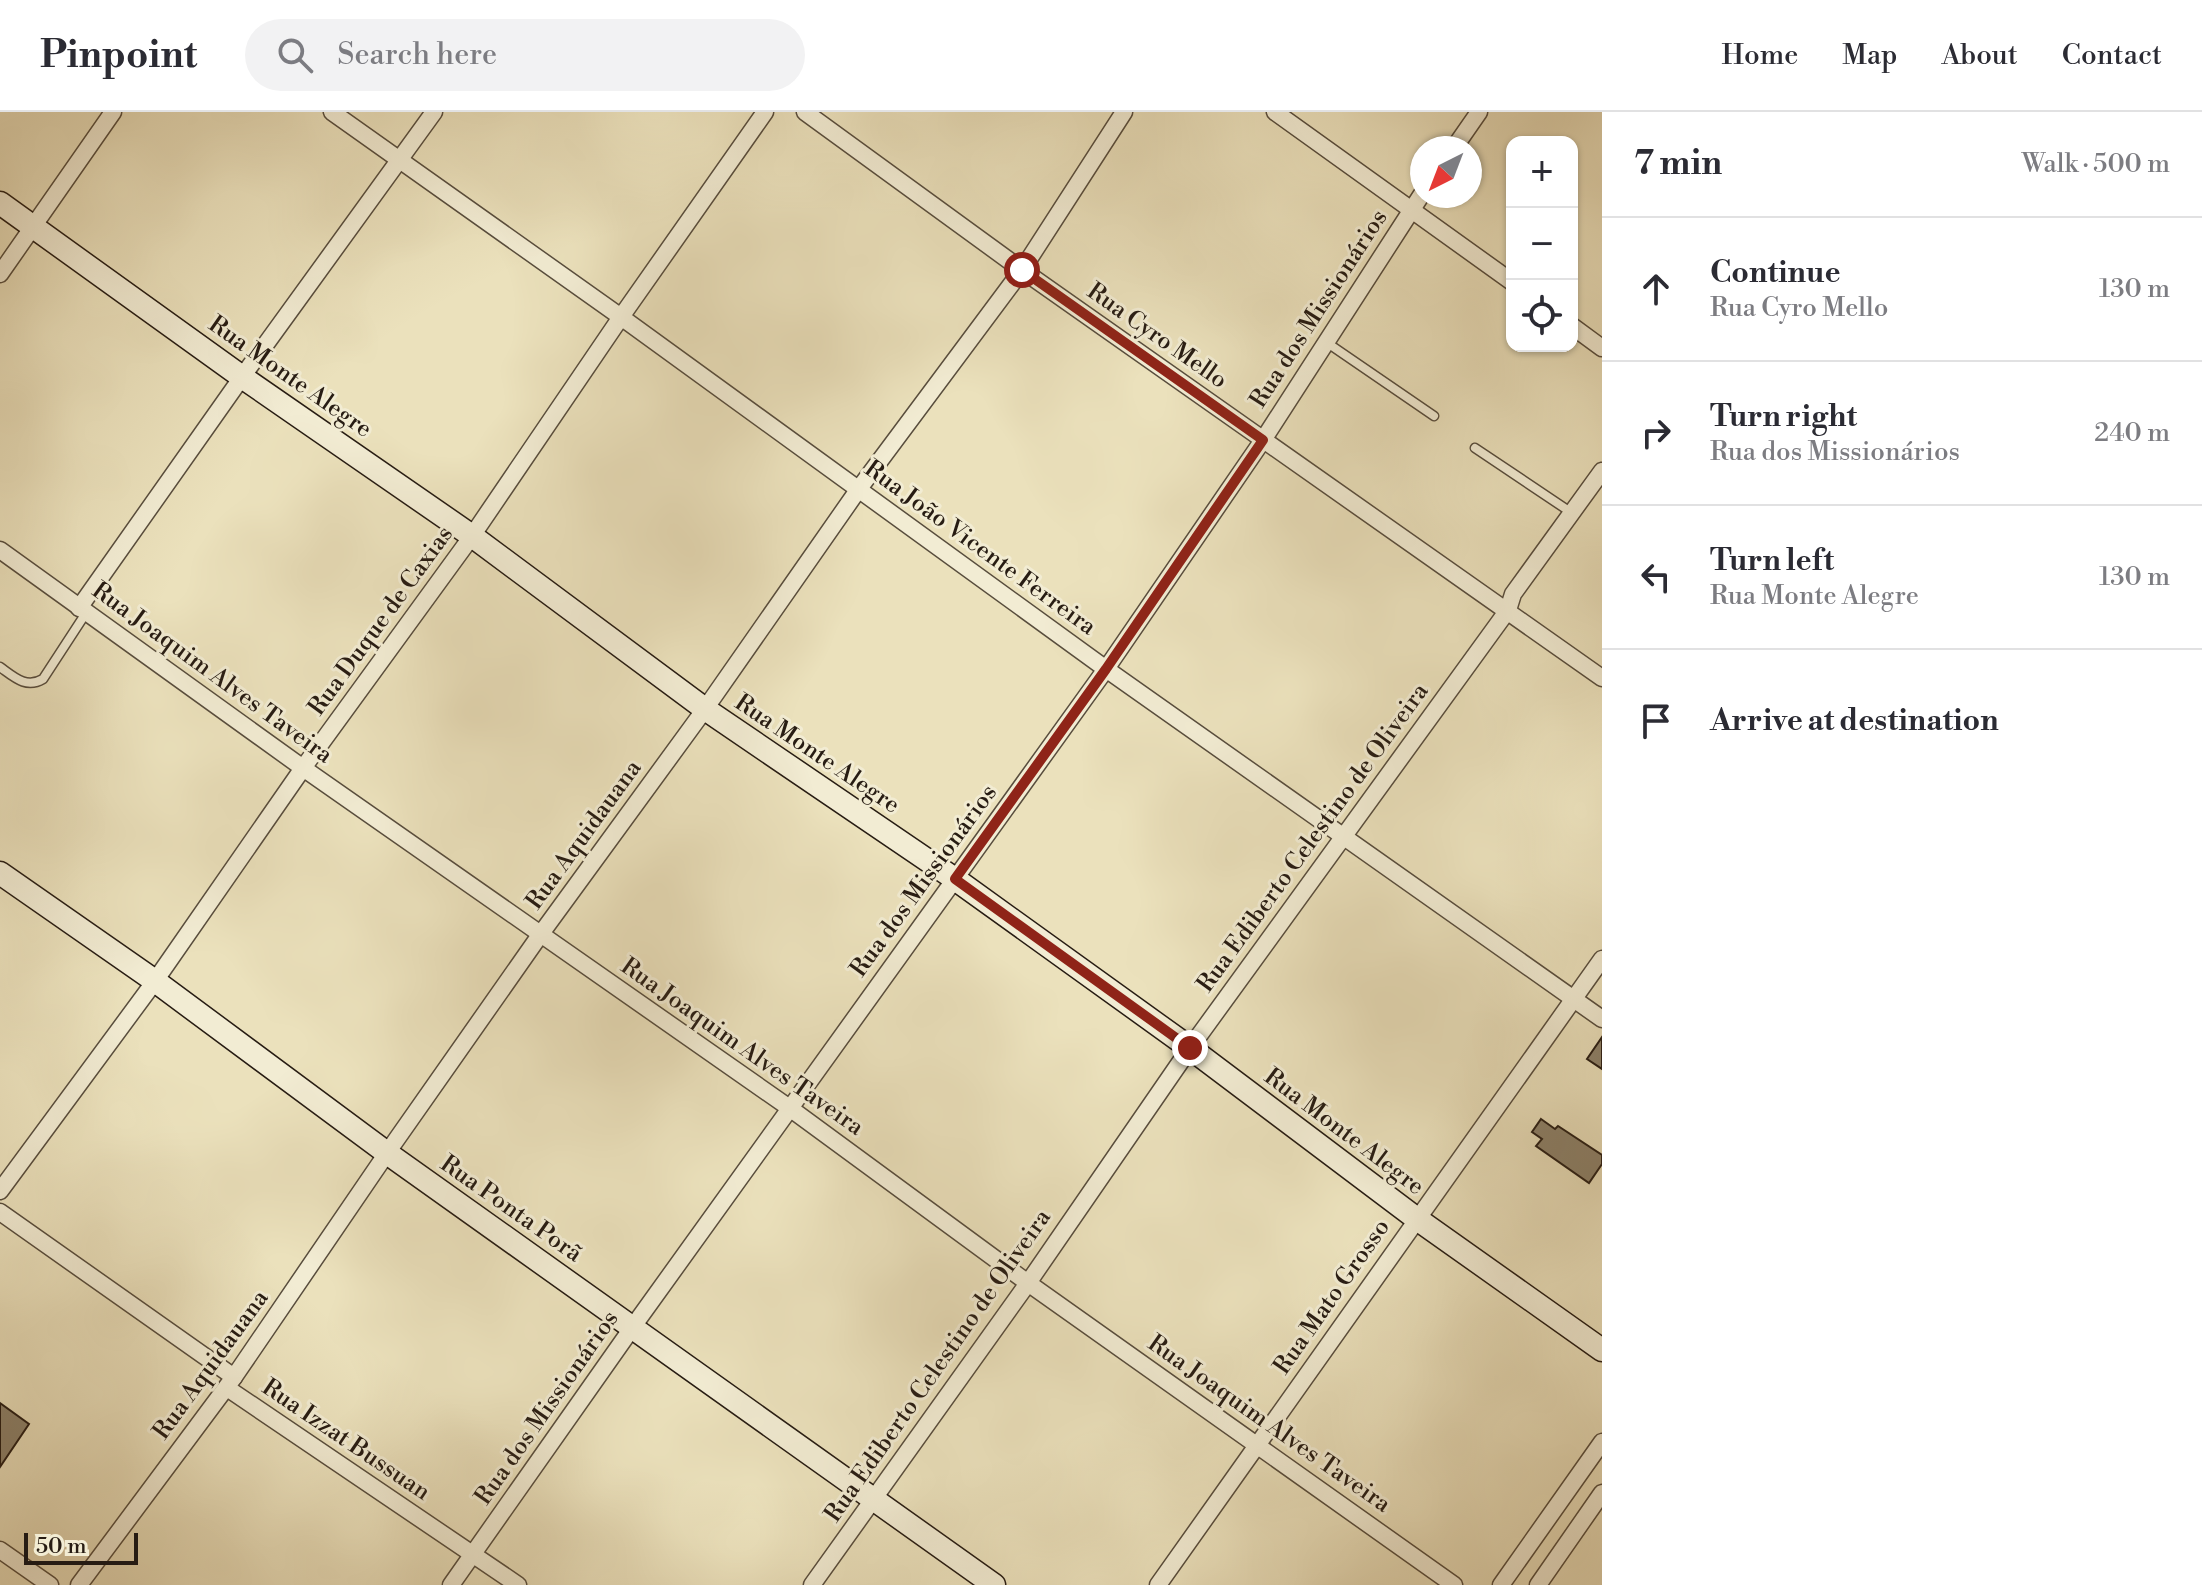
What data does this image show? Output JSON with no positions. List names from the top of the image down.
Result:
{
  "streets": {
    "street": [
      "Rua dos Missionários",
      "Rua Cyro Mello",
      "Rua Monte Alegre",
      "Rua João Vicente Ferreira",
      "Rua Duque de Caxias",
      "Rua Joaquim Alves Taveira",
      "Rua Aquidauana",
      "Rua Ediberto Celestino de Oliveira",
      "Rua Ponta Porã",
      "Rua Mato Grosso",
      "Rua Izzat Bussuan"
    ]
  },
  "crossings": [
    ["Rua dos Missionários", "Rua Cyro Mello"],
    ["Rua dos Missionários", "Rua Monte Alegre"],
    ["Rua dos Missionários", "Rua João Vicente Ferreira"],
    ["Rua dos Missionários", "Rua Joaquim Alves Taveira"],
    ["Rua dos Missionários", "Rua Ponta Porã"],
    ["Rua dos Missionários", "Rua Izzat Bussuan"],
    ["Rua Cyro Mello", "Rua Aquidauana"],
    ["Rua Cyro Mello", "Rua Ediberto Celestino de Oliveira"],
    ["Rua Monte Alegre", "Rua Duque de Caxias"],
    ["Rua Monte Alegre", "Rua Aquidauana"],
    ["Rua Monte Alegre", "Rua Ediberto Celestino de Oliveira"],
    ["Rua Monte Alegre", "Rua Mato Grosso"],
    ["Rua João Vicente Ferreira", "Rua Duque de Caxias"],
    ["Rua João Vicente Ferreira", "Rua Aquidauana"],
    ["Rua João Vicente Ferreira", "Rua Ediberto Celestino de Oliveira"],
    ["Rua João Vicente Ferreira", "Rua Mato Grosso"],
    ["Rua Duque de Caxias", "Rua Joaquim Alves Taveira"],
    ["Rua Duque de Caxias", "Rua Ponta Porã"],
    ["Rua Joaquim Alves Taveira", "Rua Aquidauana"],
    ["Rua Joaquim Alves Taveira", "Rua Ediberto Celestino de Oliveira"],
    ["Rua Joaquim Alves Taveira", "Rua Mato Grosso"],
    ["Rua Aquidauana", "Rua Ponta Porã"],
    ["Rua Aquidauana", "Rua Izzat Bussuan"],
    ["Rua Ediberto Celestino de Oliveira", "Rua Ponta Porã"]
  ],
  "scale_bar": "50 m",
  "north": "bottom left",
  "page": {
    "header": "Pinpoint",
    "search": "Search here",
    "nav": [
      "Home",
      "Map",
      "About",
      "Contact"
    ],
    "heading": ["7 min", "Walk · 500 m"],
    "map_buttons": ["+", "−"],
    "list": [
      ["Continue", "Rua Cyro Mello", "130 m"],
      ["Turn right", "Rua dos Missionários", "240 m"],
      ["Turn left", "Rua Monte Alegre", "130 m"],
      "Arrive at destination"
    ],
    "scale": "50 m"
  }
}
